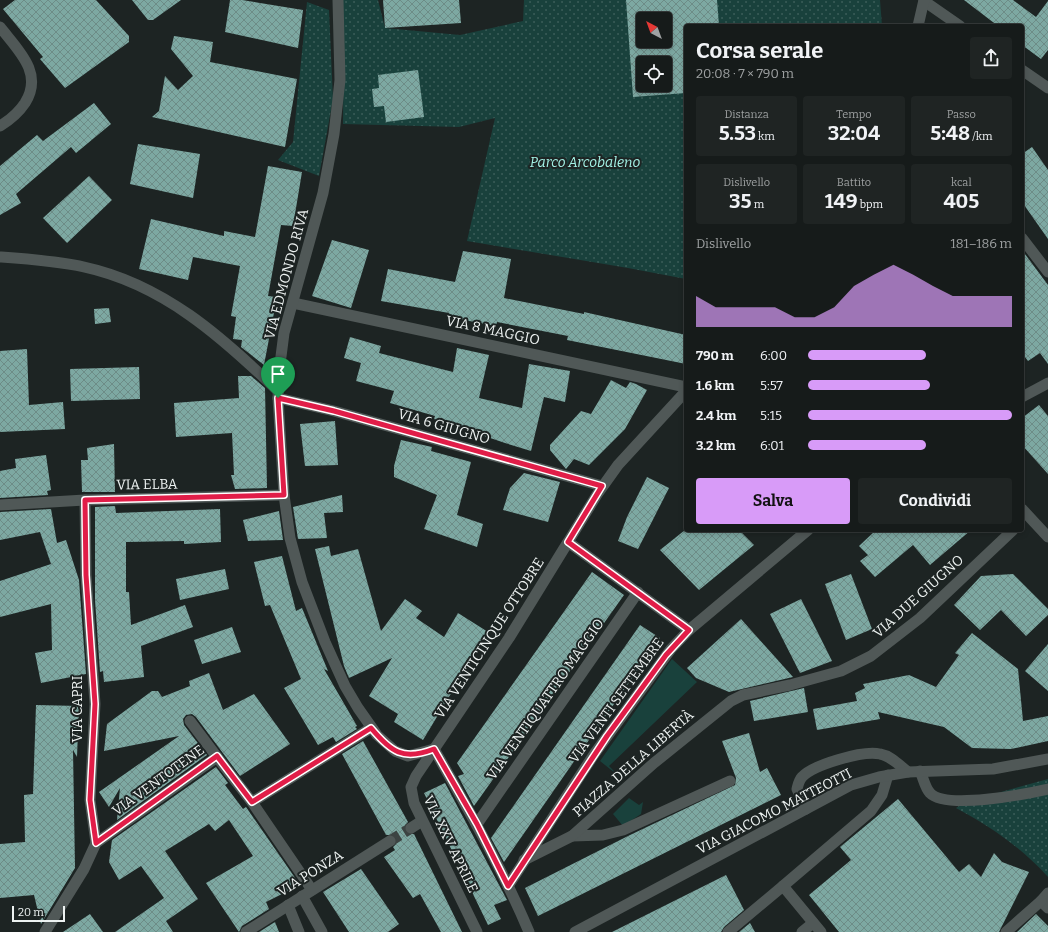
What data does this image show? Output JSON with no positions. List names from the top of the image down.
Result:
{
  "streets": {
    "street": [
      "VIA EDMONDO RIVA",
      "VIA 8 MAGGIO",
      "VIA 6 GIUGNO",
      "VIA ELBA",
      "VIA DUE GIUGNO",
      "VIA VENTICINQUE OTTOBRE",
      "VIA VENTIQUATTRO MAGGIO",
      "VIA VENTI SETTEMBRE",
      "VIA CAPRI",
      "PIAZZA DELLA LIBERTÀ",
      "VIA VENTOTENE",
      "VIA GIACOMO MATTEOTTI",
      "VIA XXV APRILE",
      "VIA PONZA"
    ]
  },
  "crossings": [
    ["VIA EDMONDO RIVA", "VIA 8 MAGGIO"],
    ["VIA EDMONDO RIVA", "VIA 6 GIUGNO"],
    ["VIA EDMONDO RIVA", "VIA ELBA"],
    ["VIA EDMONDO RIVA", "VIA VENTICINQUE OTTOBRE"],
    ["VIA EDMONDO RIVA", "VIA XXV APRILE"],
    ["VIA 6 GIUGNO", "VIA VENTICINQUE OTTOBRE"],
    ["VIA ELBA", "VIA CAPRI"],
    ["VIA DUE GIUGNO", "PIAZZA DELLA LIBERTÀ"],
    ["VIA VENTICINQUE OTTOBRE", "VIA XXV APRILE"],
    ["VIA VENTI SETTEMBRE", "PIAZZA DELLA LIBERTÀ"],
    ["VIA CAPRI", "VIA VENTOTENE"],
    ["VIA VENTOTENE", "VIA PONZA"]
  ],
  "parks": ["Parco Arcobaleno"],
  "scale_bar": "20 m",
  "north": "top left",
  "page": {
    "heading": ["Corsa serale", "20:08 · 7 × 790 m"],
    "stats": [
      ["Distanza", "5.53 km"],
      ["Tempo", "32:04"],
      ["Passo", "5:48 /km"],
      ["Dislivello", "35 m"],
      ["Battito", "149 bpm"],
      ["kcal", "405"]
    ],
    "chart": ["Dislivello", "181–186 m"],
    "list": [
      {
        "name": "790 m",
        "note": "6:00"
      },
      {
        "name": "1.6 km",
        "note": "5:57"
      },
      {
        "name": "2.4 km",
        "note": "5:15"
      },
      {
        "name": "3.2 km",
        "note": "6:01"
      }
    ],
    "buttons": ["Salva", "Condividi"],
    "scale": "20 m"
  }
}
